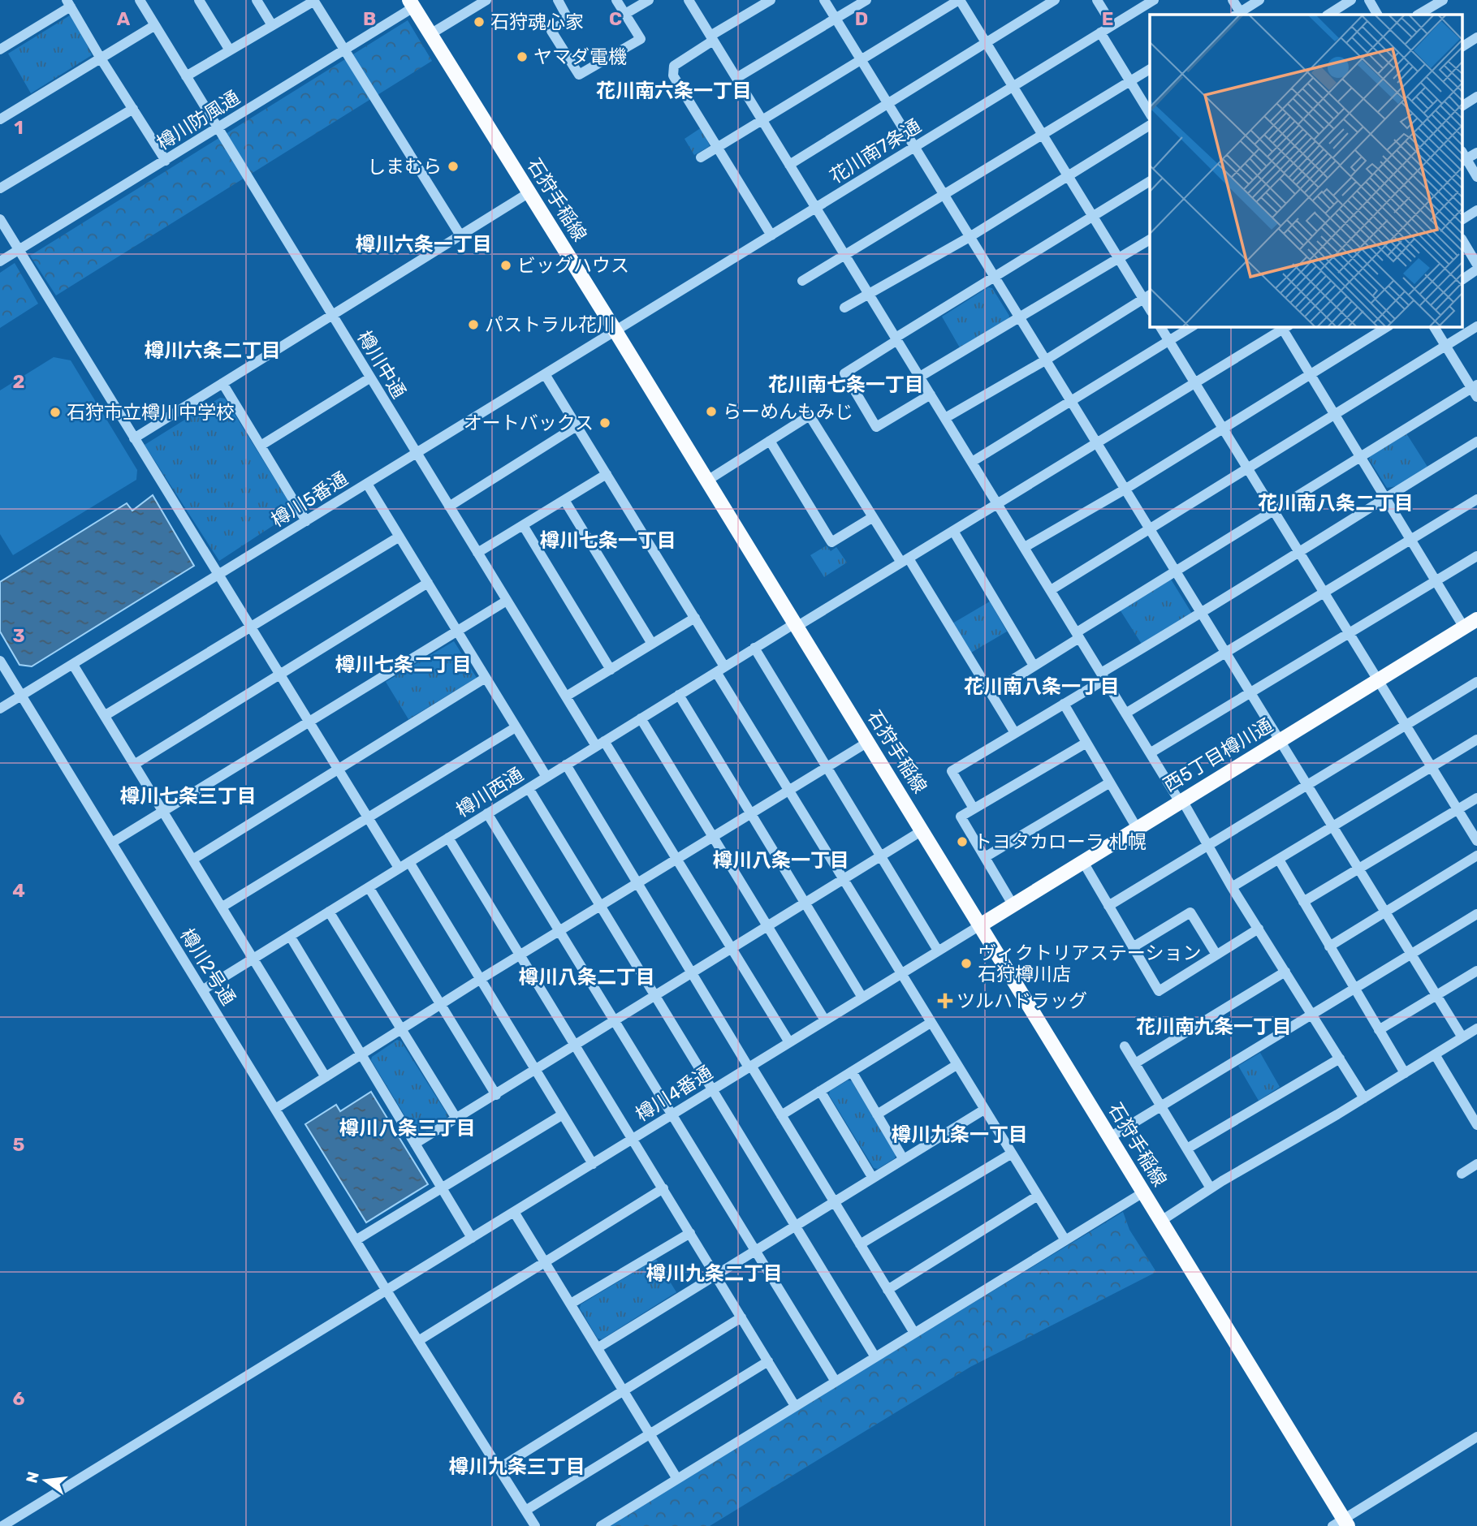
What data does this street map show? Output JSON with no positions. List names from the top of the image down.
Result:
{
  "streets": {
    "main road": ["石狩手稲線", "西5丁目樽川通"],
    "street": [
      "樽川防風通",
      "花川南7条通",
      "樽川中通",
      "樽川5番通",
      "樽川西通",
      "樽川2号通",
      "樽川4番通"
    ]
  },
  "crossings": [
    ["樽川防風通", "石狩手稲線"],
    ["樽川防風通", "樽川中通"],
    ["花川南7条通", "石狩手稲線"],
    ["花川南7条通", "樽川5番通"],
    ["石狩手稲線", "樽川5番通"],
    ["石狩手稲線", "西5丁目樽川通"],
    ["石狩手稲線", "樽川西通"],
    ["石狩手稲線", "樽川4番通"],
    ["樽川中通", "樽川5番通"],
    ["樽川中通", "樽川西通"],
    ["樽川中通", "樽川4番通"],
    ["樽川5番通", "樽川2号通"],
    ["西5丁目樽川通", "樽川4番通"],
    ["樽川西通", "樽川2号通"],
    ["樽川2号通", "樽川4番通"]
  ],
  "districts": [
    "花川南六条一丁目",
    "樽川六条一丁目",
    "樽川六条二丁目",
    "花川南七条一丁目",
    "花川南八条二丁目",
    "樽川七条一丁目",
    "樽川七条二丁目",
    "花川南八条一丁目",
    "樽川七条三丁目",
    "樽川八条一丁目",
    "樽川八条二丁目",
    "花川南九条一丁目",
    "樽川八条三丁目",
    "樽川九条一丁目",
    "樽川九条二丁目",
    "樽川九条三丁目"
  ],
  "places": {
    "other": [
      "石狩魂心家",
      "ヤマダ電機",
      "しまむら",
      "ビッグハウス",
      "パストラル花川",
      "らーめんもみじ",
      "石狩市立樽川中学校",
      "オートバックス",
      "トヨタカローラ 札幌",
      "ヴィクトリアステーション 石狩樽川店"
    ],
    "health": ["ツルハドラッグ"]
  },
  "north": "left",
  "grid": {
    "columns": [
      "A",
      "B",
      "C",
      "D",
      "E"
    ],
    "rows": [
      "1",
      "2",
      "3",
      "4",
      "5",
      "6"
    ]
  }
}
